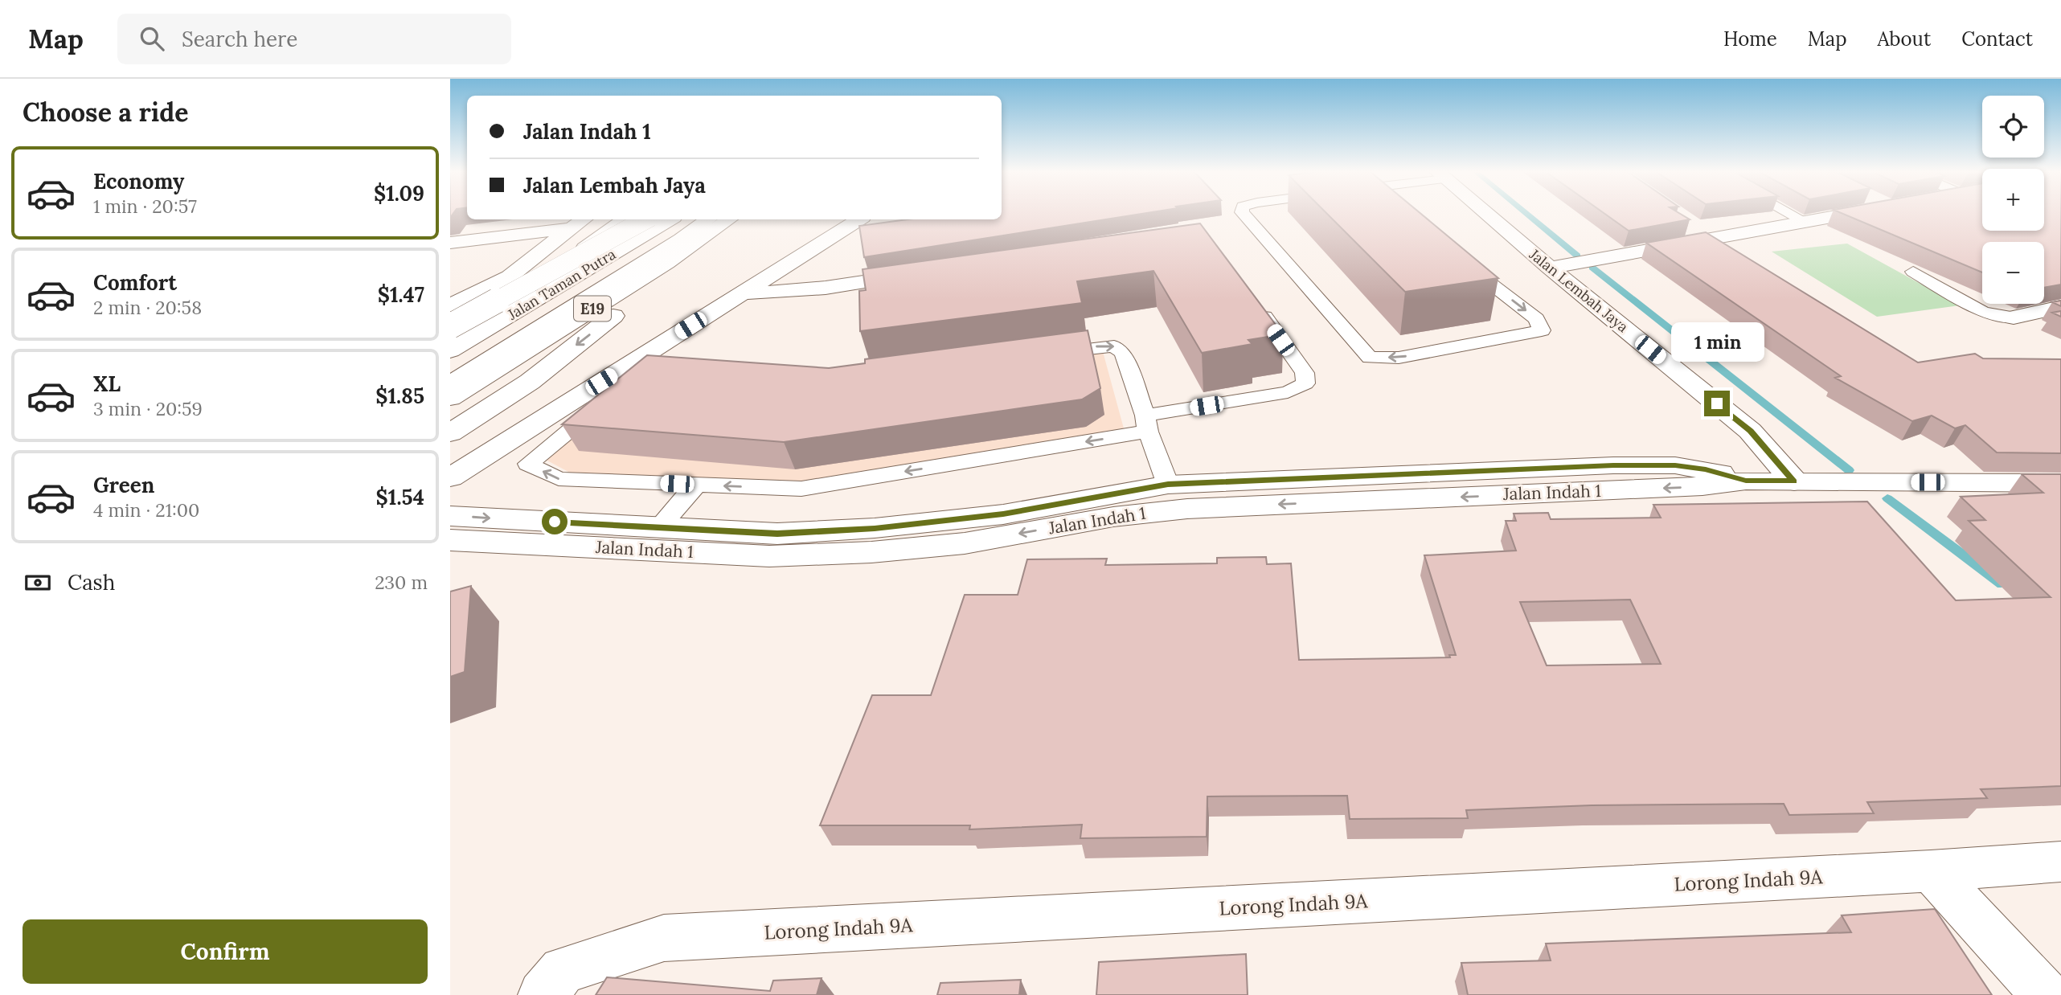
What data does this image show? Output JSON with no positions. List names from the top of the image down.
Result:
{
  "streets": {
    "main road": [
      "Jalan Taman Putra",
      "Jalan Lembah Jaya",
      "E19",
      "Jalan Indah 1",
      "Lorong Indah 9A"
    ]
  },
  "crossings": [
    ["Jalan Lembah Jaya", "Jalan Indah 1"]
  ],
  "page": {
    "header": "Map",
    "search": "Search here",
    "nav": [
      "Home",
      "Map",
      "About",
      "Contact"
    ],
    "heading": "Choose a ride",
    "map_buttons": ["+", "−"],
    "banner": ["Jalan Indah 1", "Jalan Lembah Jaya"],
    "list": [
      {
        "name": "Economy",
        "note": "1 min · 20:57",
        "value": "$1.09"
      },
      {
        "name": "Comfort",
        "note": "2 min · 20:58",
        "value": "$1.47"
      },
      {
        "name": "XL",
        "note": "3 min · 20:59",
        "value": "$1.85"
      },
      {
        "name": "Green",
        "note": "4 min · 21:00",
        "value": "$1.54"
      }
    ],
    "bubble": "1 min",
    "pay": ["Cash", "230 m"],
    "buttons": "Confirm"
  }
}
